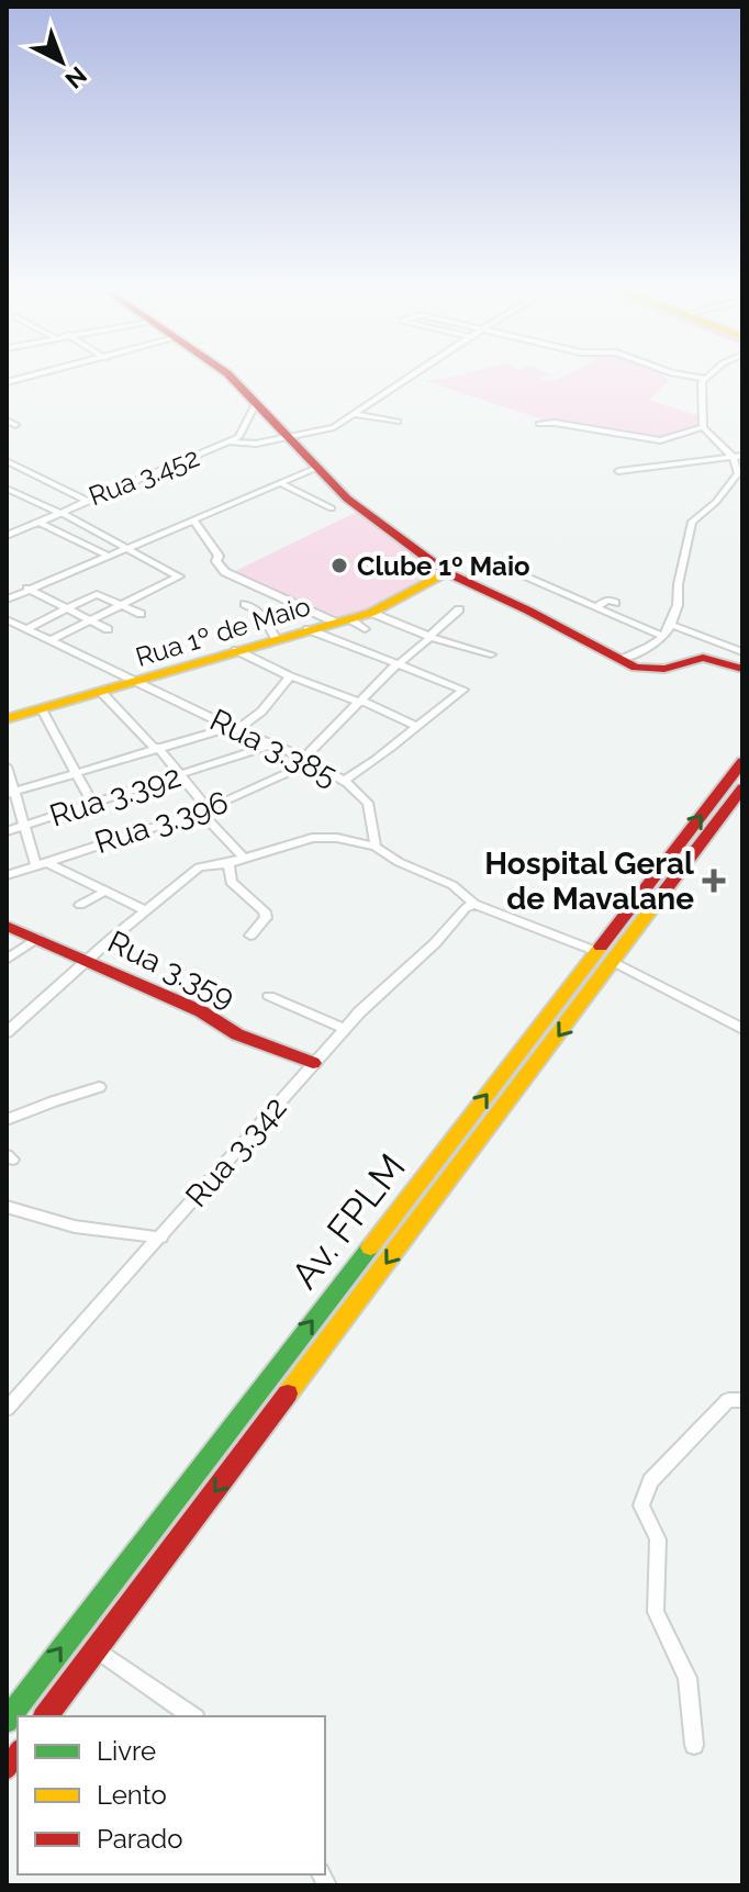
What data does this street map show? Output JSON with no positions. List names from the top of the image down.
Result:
{
  "streets": {
    "main road": ["Rua 1º de Maio", "Rua 3.359", "Av. FPLM"],
    "street": [
      "Rua 3.452",
      "Rua 3.385",
      "Rua 3.392",
      "Rua 3.396",
      "Rua 3.342"
    ]
  },
  "crossings": [
    ["Rua 1º de Maio", "Rua 3.385"],
    ["Rua 3.385", "Rua 3.392"],
    ["Rua 3.385", "Rua 3.396"],
    ["Rua 3.359", "Rua 3.342"]
  ],
  "places": {
    "other": ["Clube 1º Maio"],
    "health": ["Hospital Geral de Mavalane"]
  },
  "legend": ["Livre", "Lento", "Parado"],
  "north": "bottom right"
}
